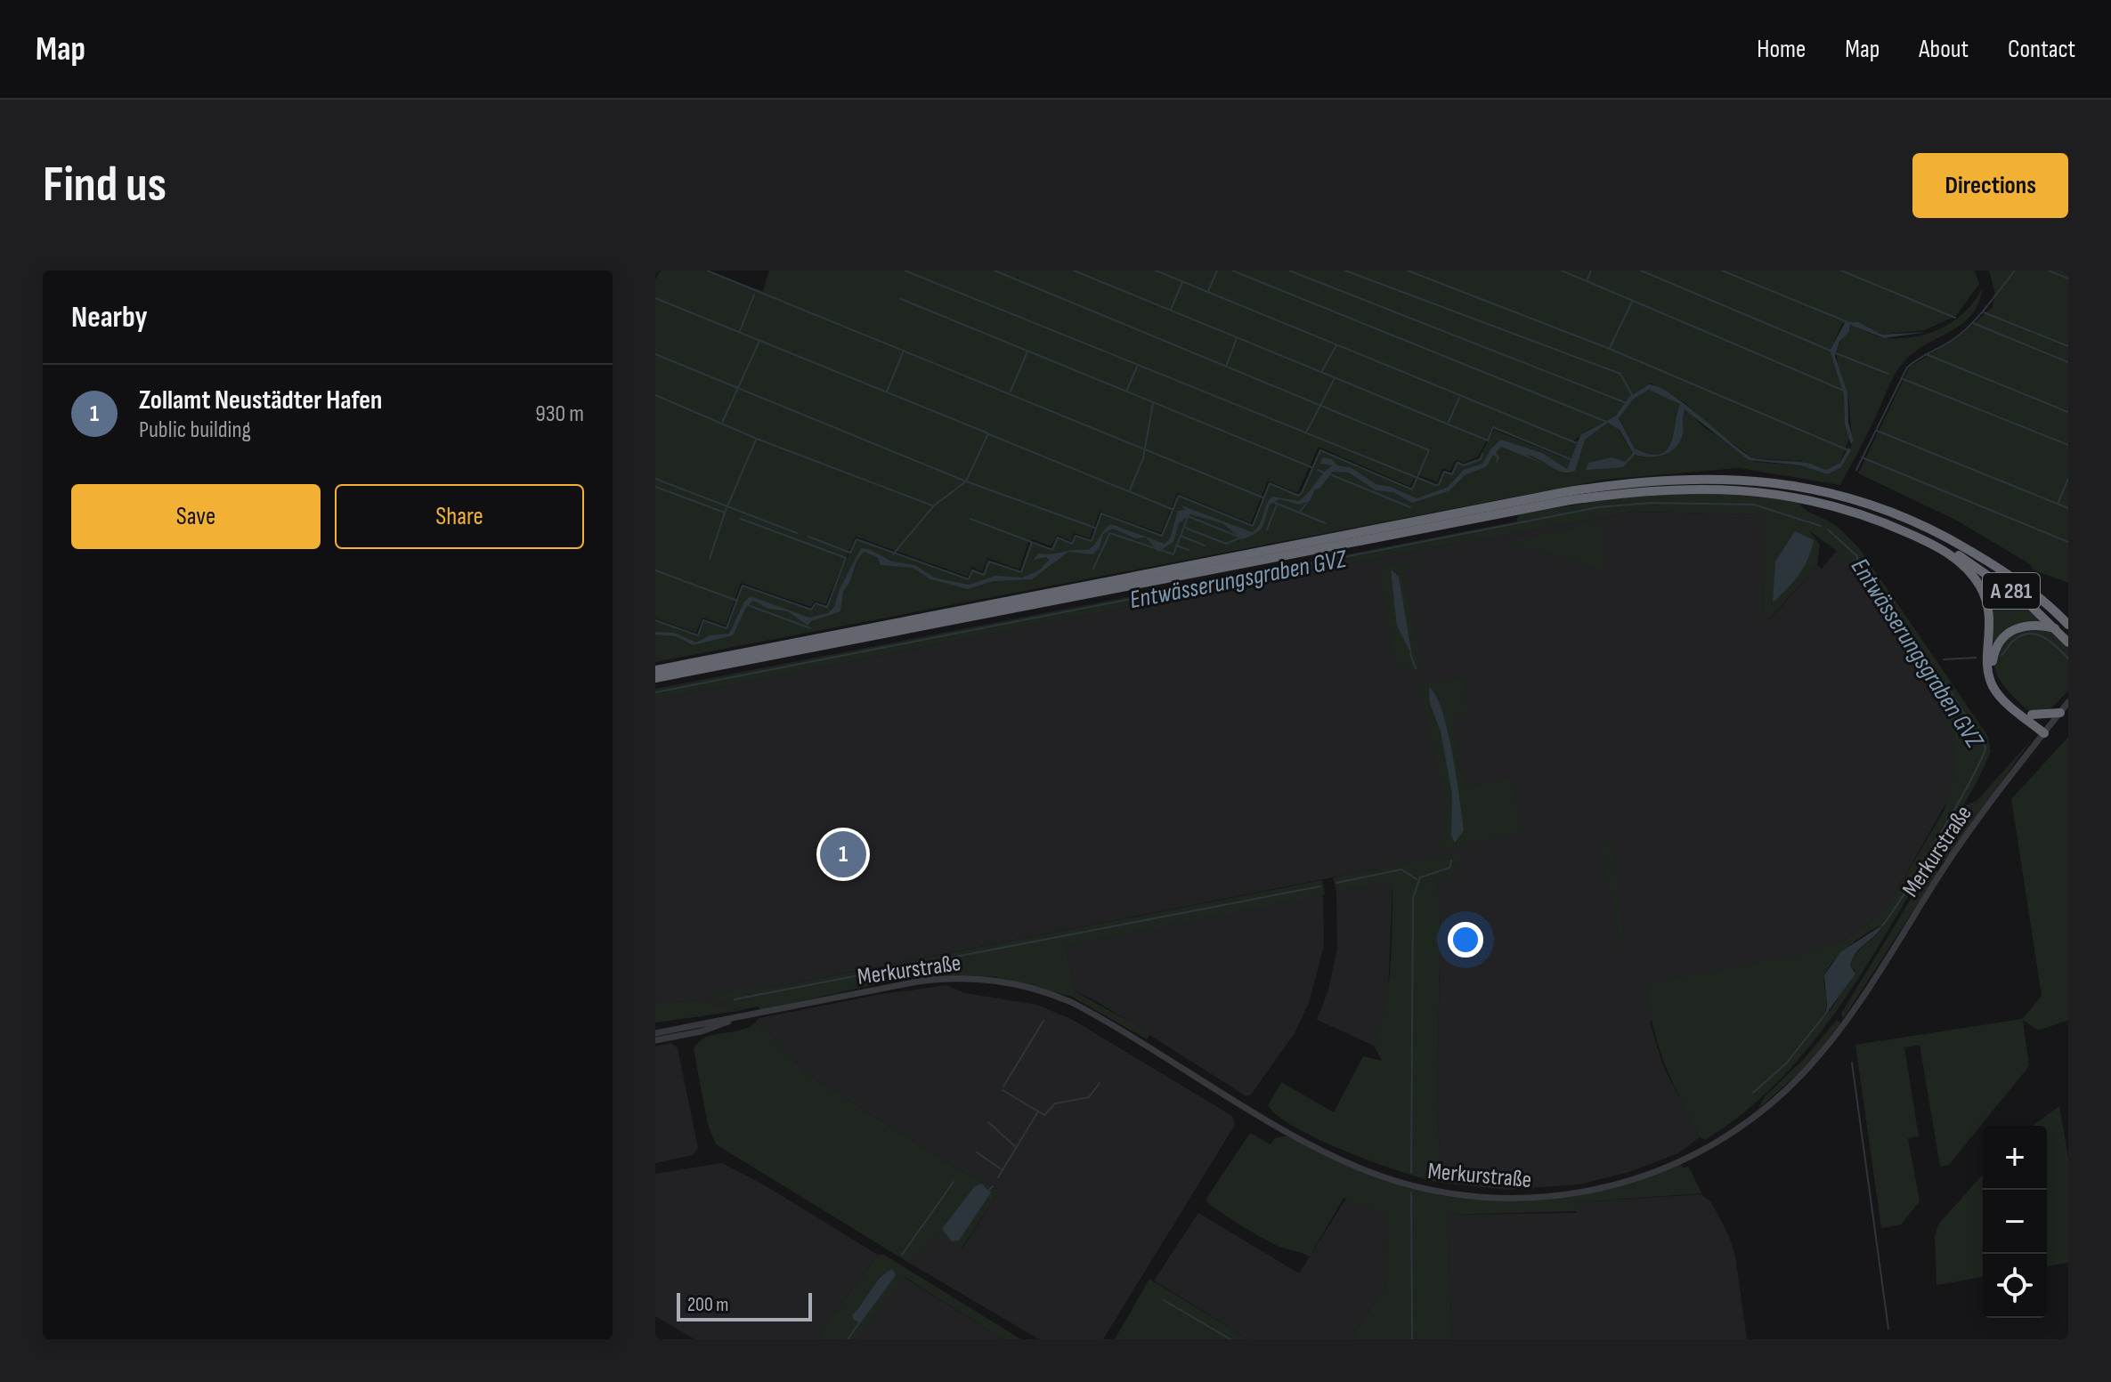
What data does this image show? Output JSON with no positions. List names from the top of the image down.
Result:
{
  "streets": {
    "highway": ["A 281"],
    "street": ["Merkurstraße"]
  },
  "water": ["Entwässerungsgraben GVZ"],
  "scale_bar": "200 m",
  "page": {
    "header": "Map",
    "nav": [
      "Home",
      "Map",
      "About",
      "Contact"
    ],
    "buttons": [
      "Directions",
      ["Save", "Share"]
    ],
    "title": "Find us",
    "heading": "Nearby",
    "list": [
      {
        "mark": "1",
        "name": "Zollamt Neustädter Hafen",
        "note": "Public building",
        "value": "930 m"
      }
    ],
    "pins": "1",
    "map_buttons": ["+", "−"],
    "scale": "200 m"
  }
}
